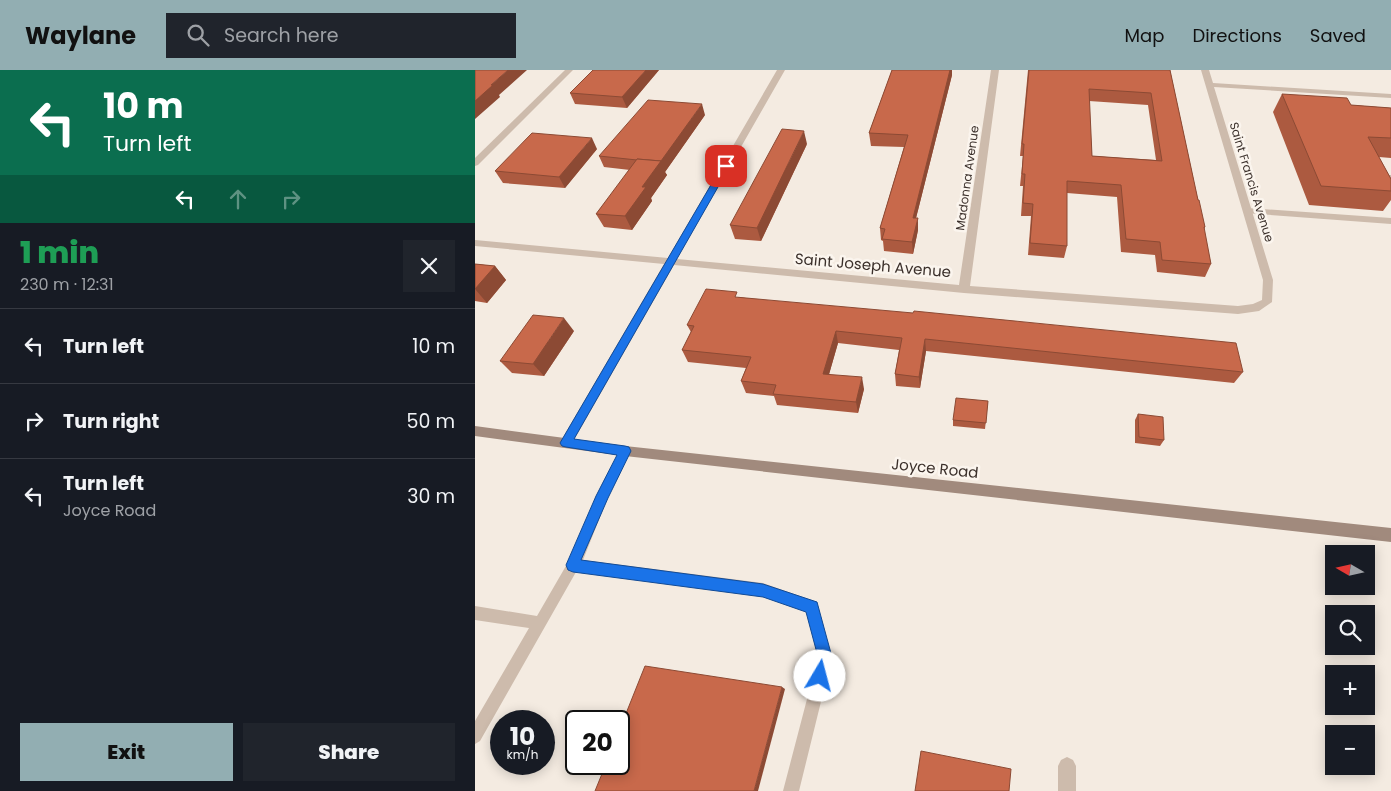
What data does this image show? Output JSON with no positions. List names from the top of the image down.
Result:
{
  "streets": {
    "street": [
      "Madonna Avenue",
      "Saint Francis Avenue",
      "Saint Joseph Avenue",
      "Joyce Road"
    ]
  },
  "crossings": [
    ["Madonna Avenue", "Saint Joseph Avenue"],
    ["Saint Francis Avenue", "Saint Joseph Avenue"]
  ],
  "north": "left",
  "page": {
    "header": "Waylane",
    "search": "Search here",
    "nav": ["Map", "Directions", "Saved"],
    "turn": ["10 m", "Turn left"],
    "heading": ["1 min", "230 m · 12:31"],
    "list": [
      {
        "name": "Turn left",
        "value": "10 m"
      },
      {
        "name": "Turn right",
        "value": "50 m"
      },
      {
        "name": "Turn left",
        "note": "Joyce Road",
        "value": "30 m"
      }
    ],
    "map_buttons": ["+", "−"],
    "speed": "10 km/h",
    "limit": "20",
    "buttons": ["Exit", "Share"]
  }
}
